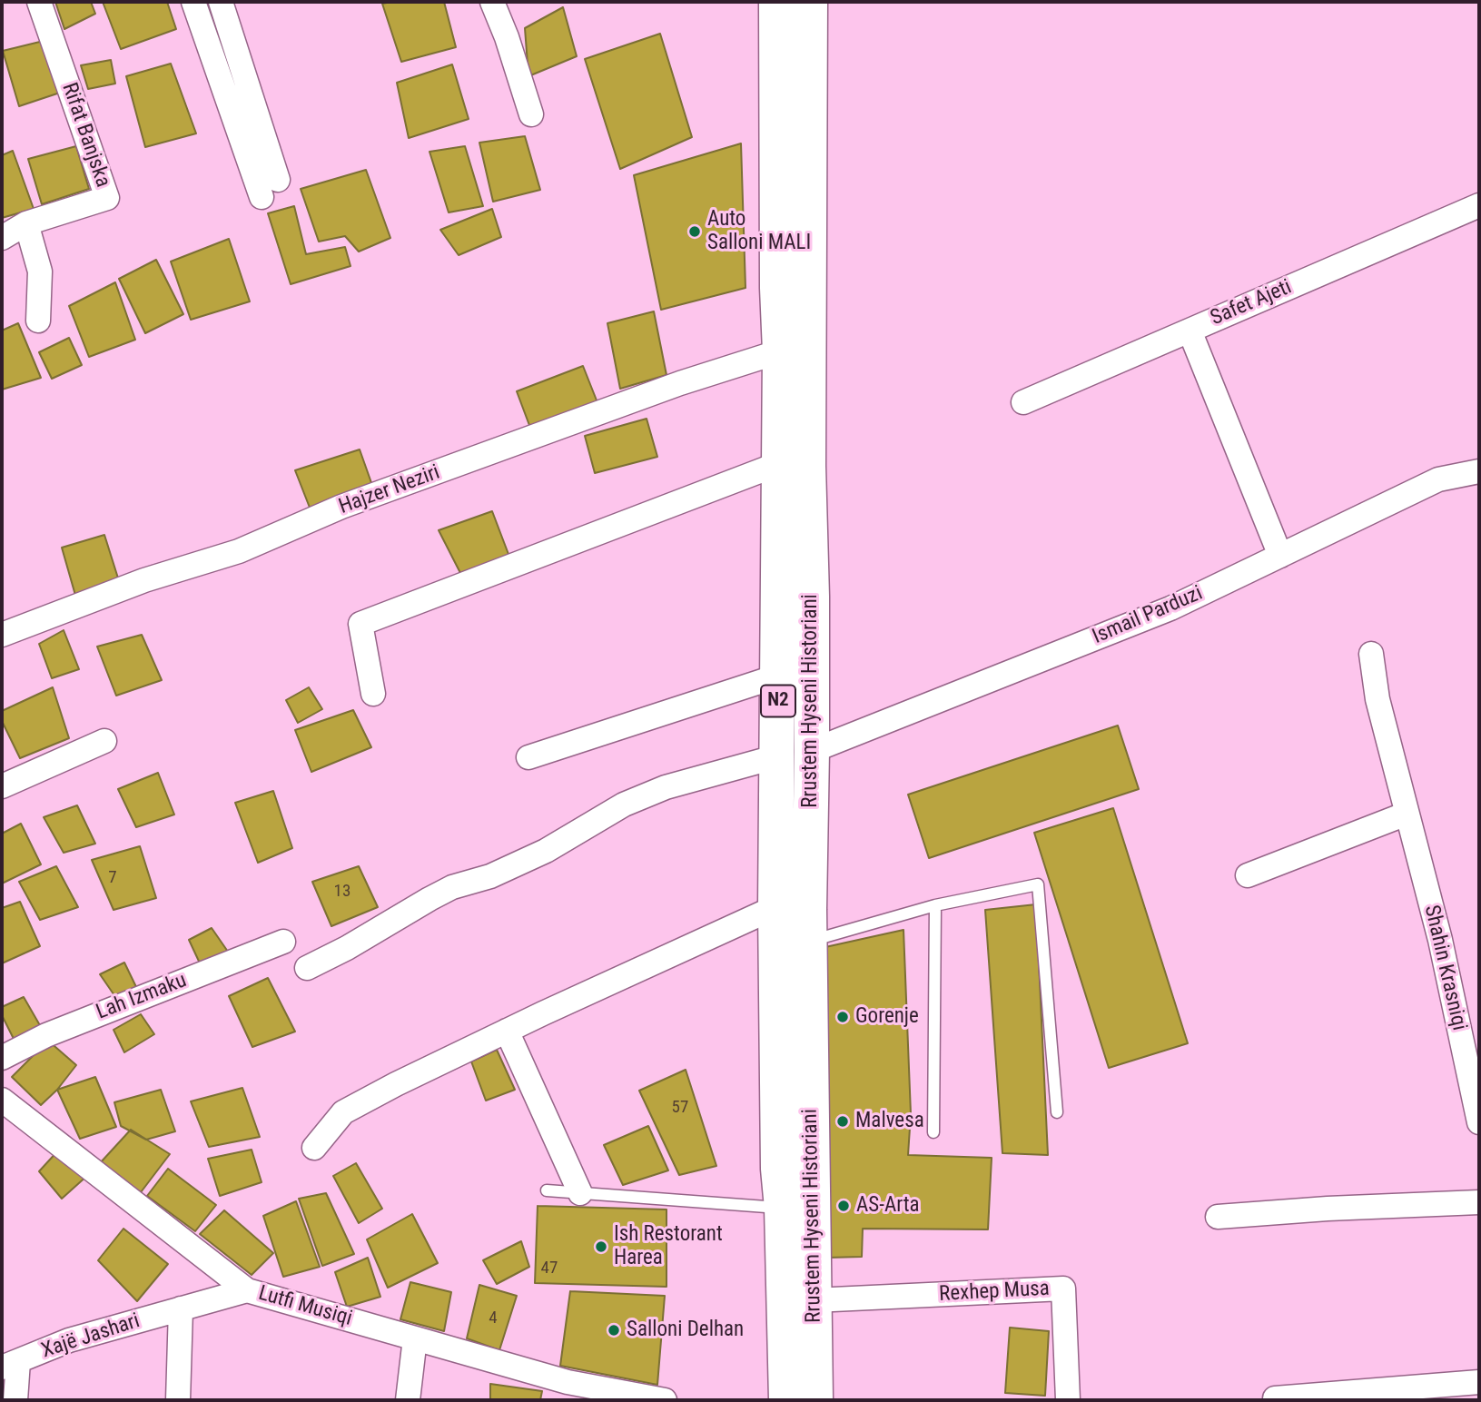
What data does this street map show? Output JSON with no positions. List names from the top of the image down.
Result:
{
  "streets": {
    "main road": ["N2", "Rrustem Hyseni Historiani"],
    "street": [
      "Rifat Banjska",
      "Safet Ajeti",
      "Hajzer Neziri",
      "Ismail Parduzi",
      "Shahin Krasniqi",
      "Lah Izmaku",
      "Rexhep Musa",
      "Lutfi Musiqi",
      "Xajë Jashari"
    ]
  },
  "crossings": [
    ["Hajzer Neziri", "Rrustem Hyseni Historiani"],
    ["Ismail Parduzi", "Rrustem Hyseni Historiani"],
    ["Rrustem Hyseni Historiani", "Rexhep Musa"],
    ["Lutfi Musiqi", "Xajë Jashari"]
  ],
  "places": [
    "Auto Salloni MALI",
    "Gorenje",
    "Malvesa",
    "AS-Arta",
    "Ish Restorant Harea",
    "Salloni Delhan"
  ],
  "house_numbers": [
    "7",
    "13",
    "57",
    "47",
    "4"
  ]
}
